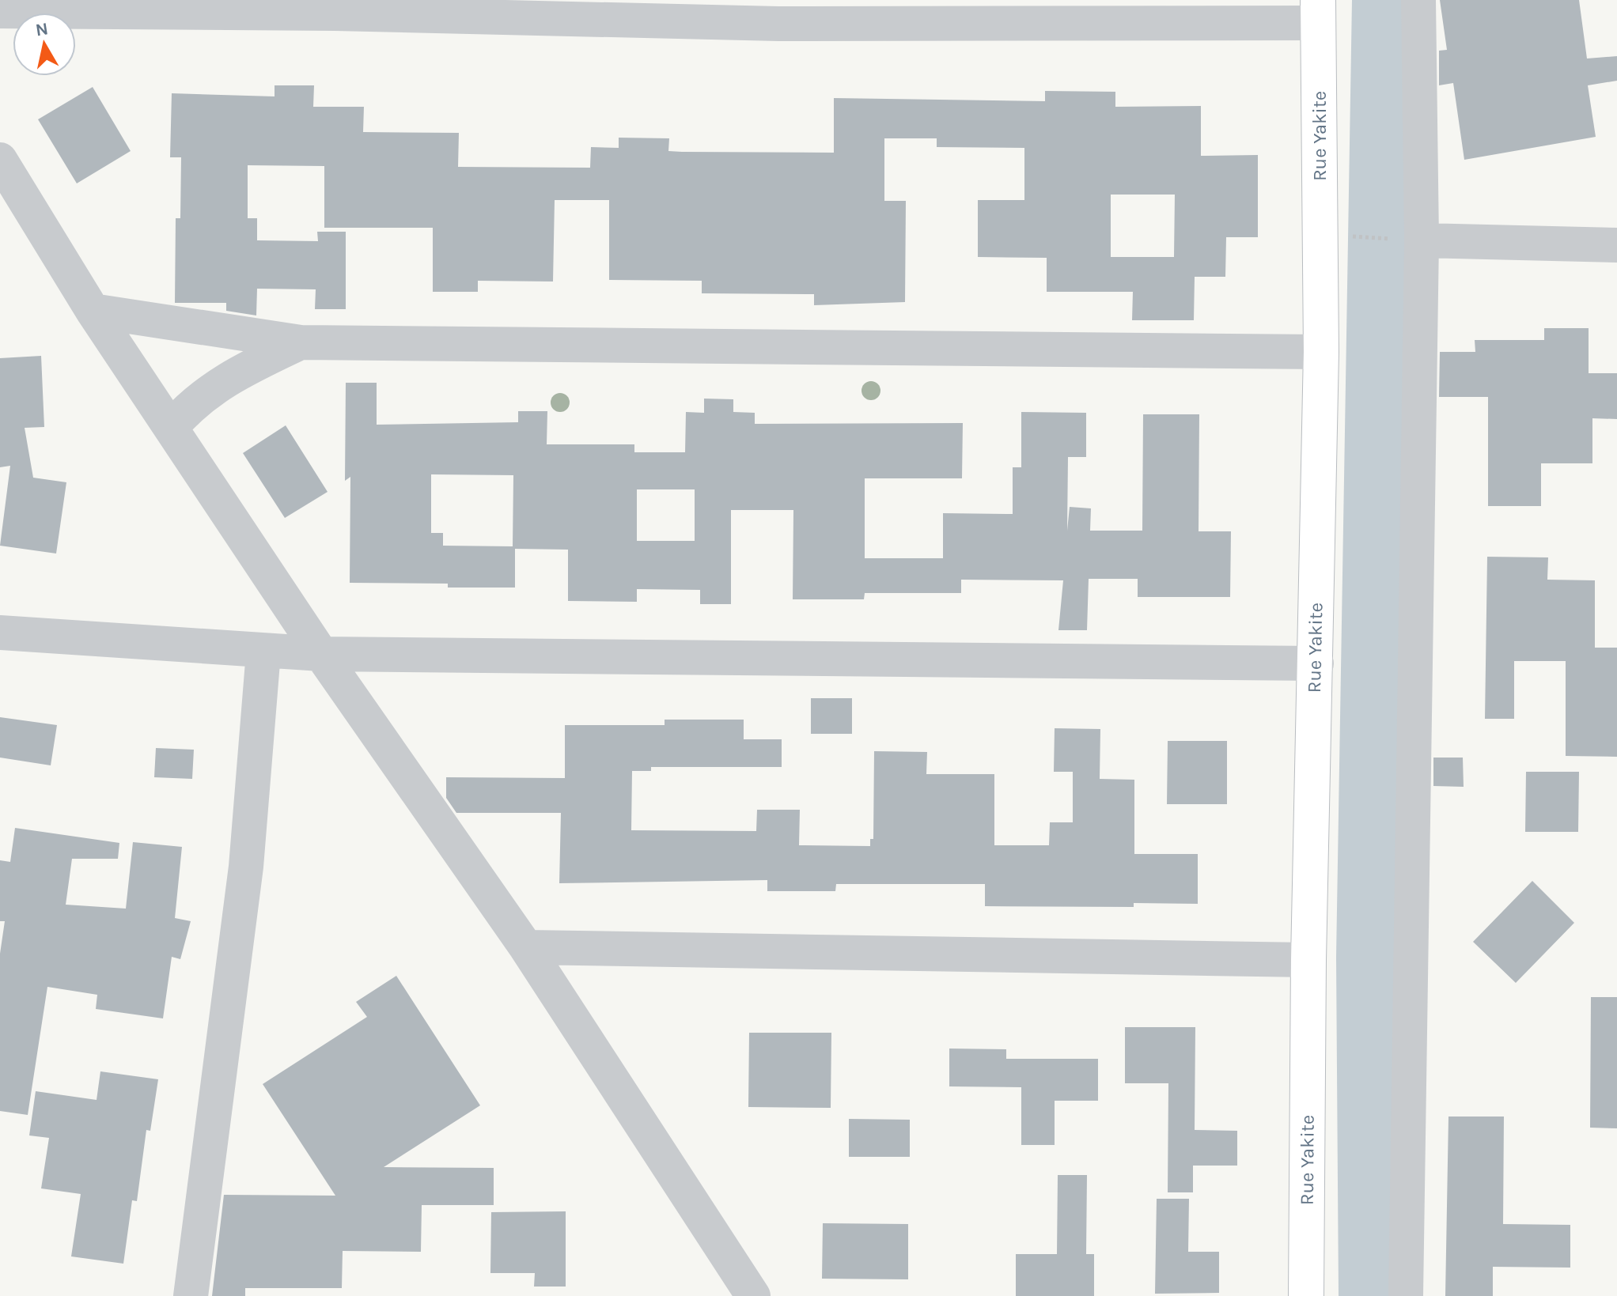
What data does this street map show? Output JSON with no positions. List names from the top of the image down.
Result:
{
  "streets": {
    "main road": ["Rue Yakite"]
  },
  "north": "top"
}
